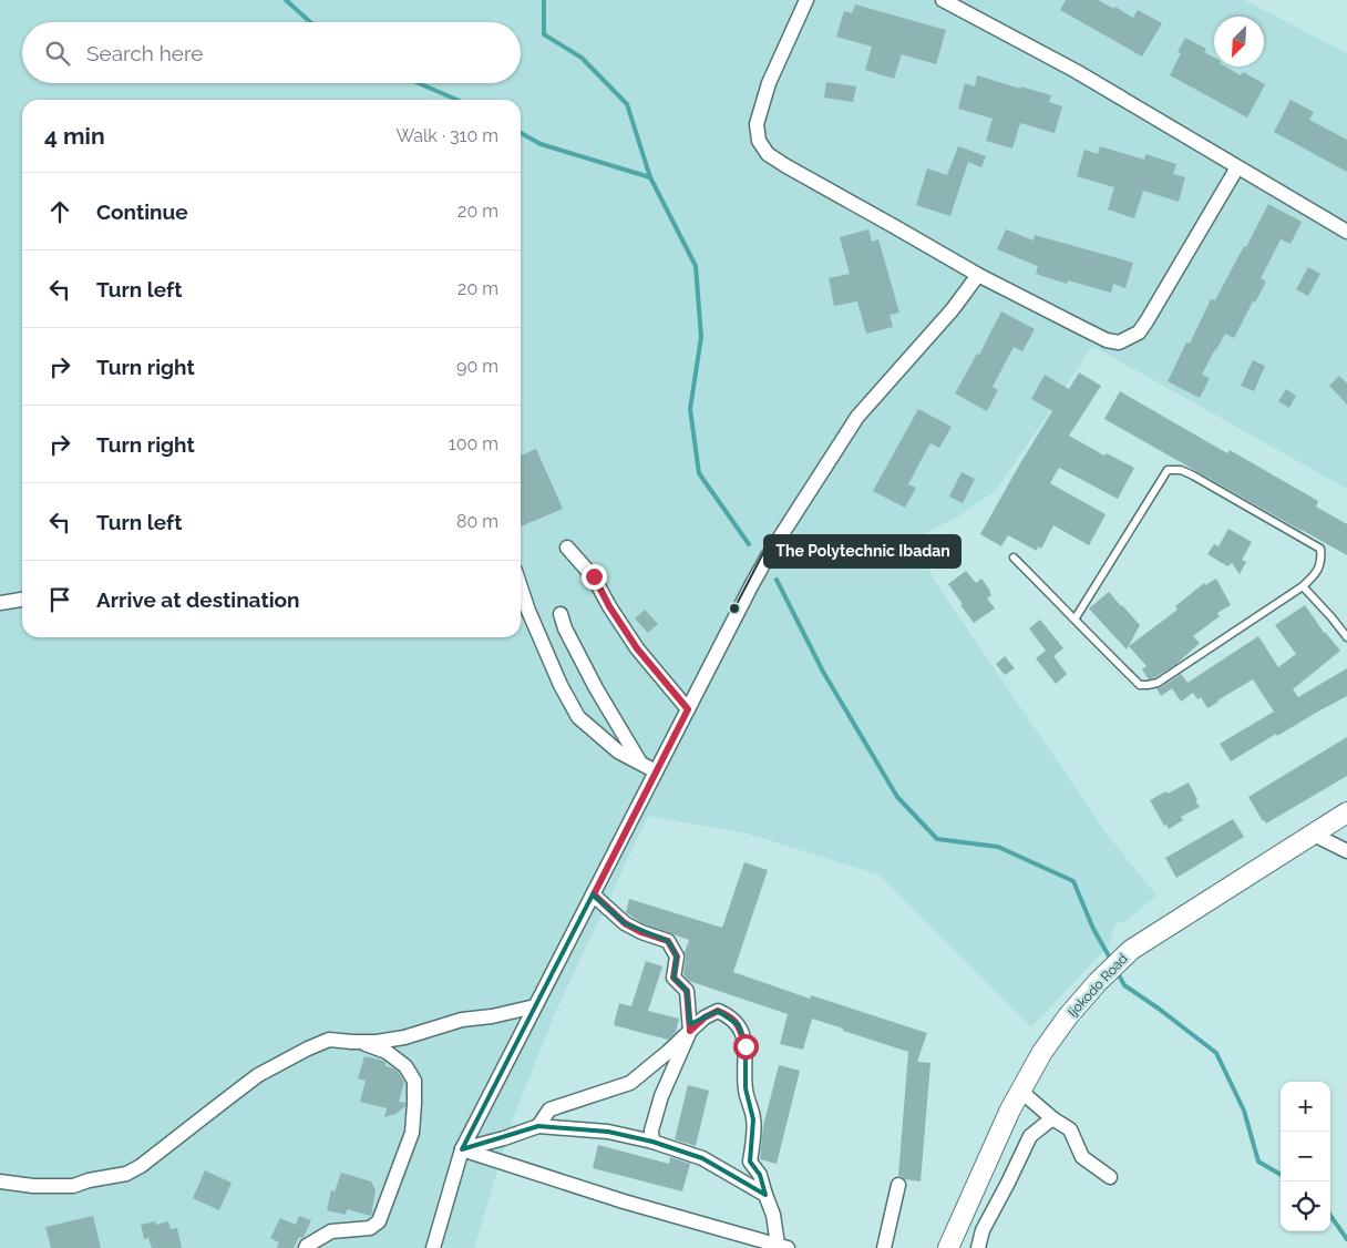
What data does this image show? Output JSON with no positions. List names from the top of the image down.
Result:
{
  "streets": {
    "main road": ["Ijokodo Road"]
  },
  "places": ["The Polytechnic Ibadan"],
  "north": "bottom left",
  "page": {
    "search": "Search here",
    "heading": ["4 min", "Walk · 310 m"],
    "list": [
      ["Continue", "20 m"],
      ["Turn left", "20 m"],
      ["Turn right", "90 m"],
      ["Turn right", "100 m"],
      ["Turn left", "80 m"],
      "Arrive at destination"
    ],
    "map_buttons": ["+", "−"]
  }
}
